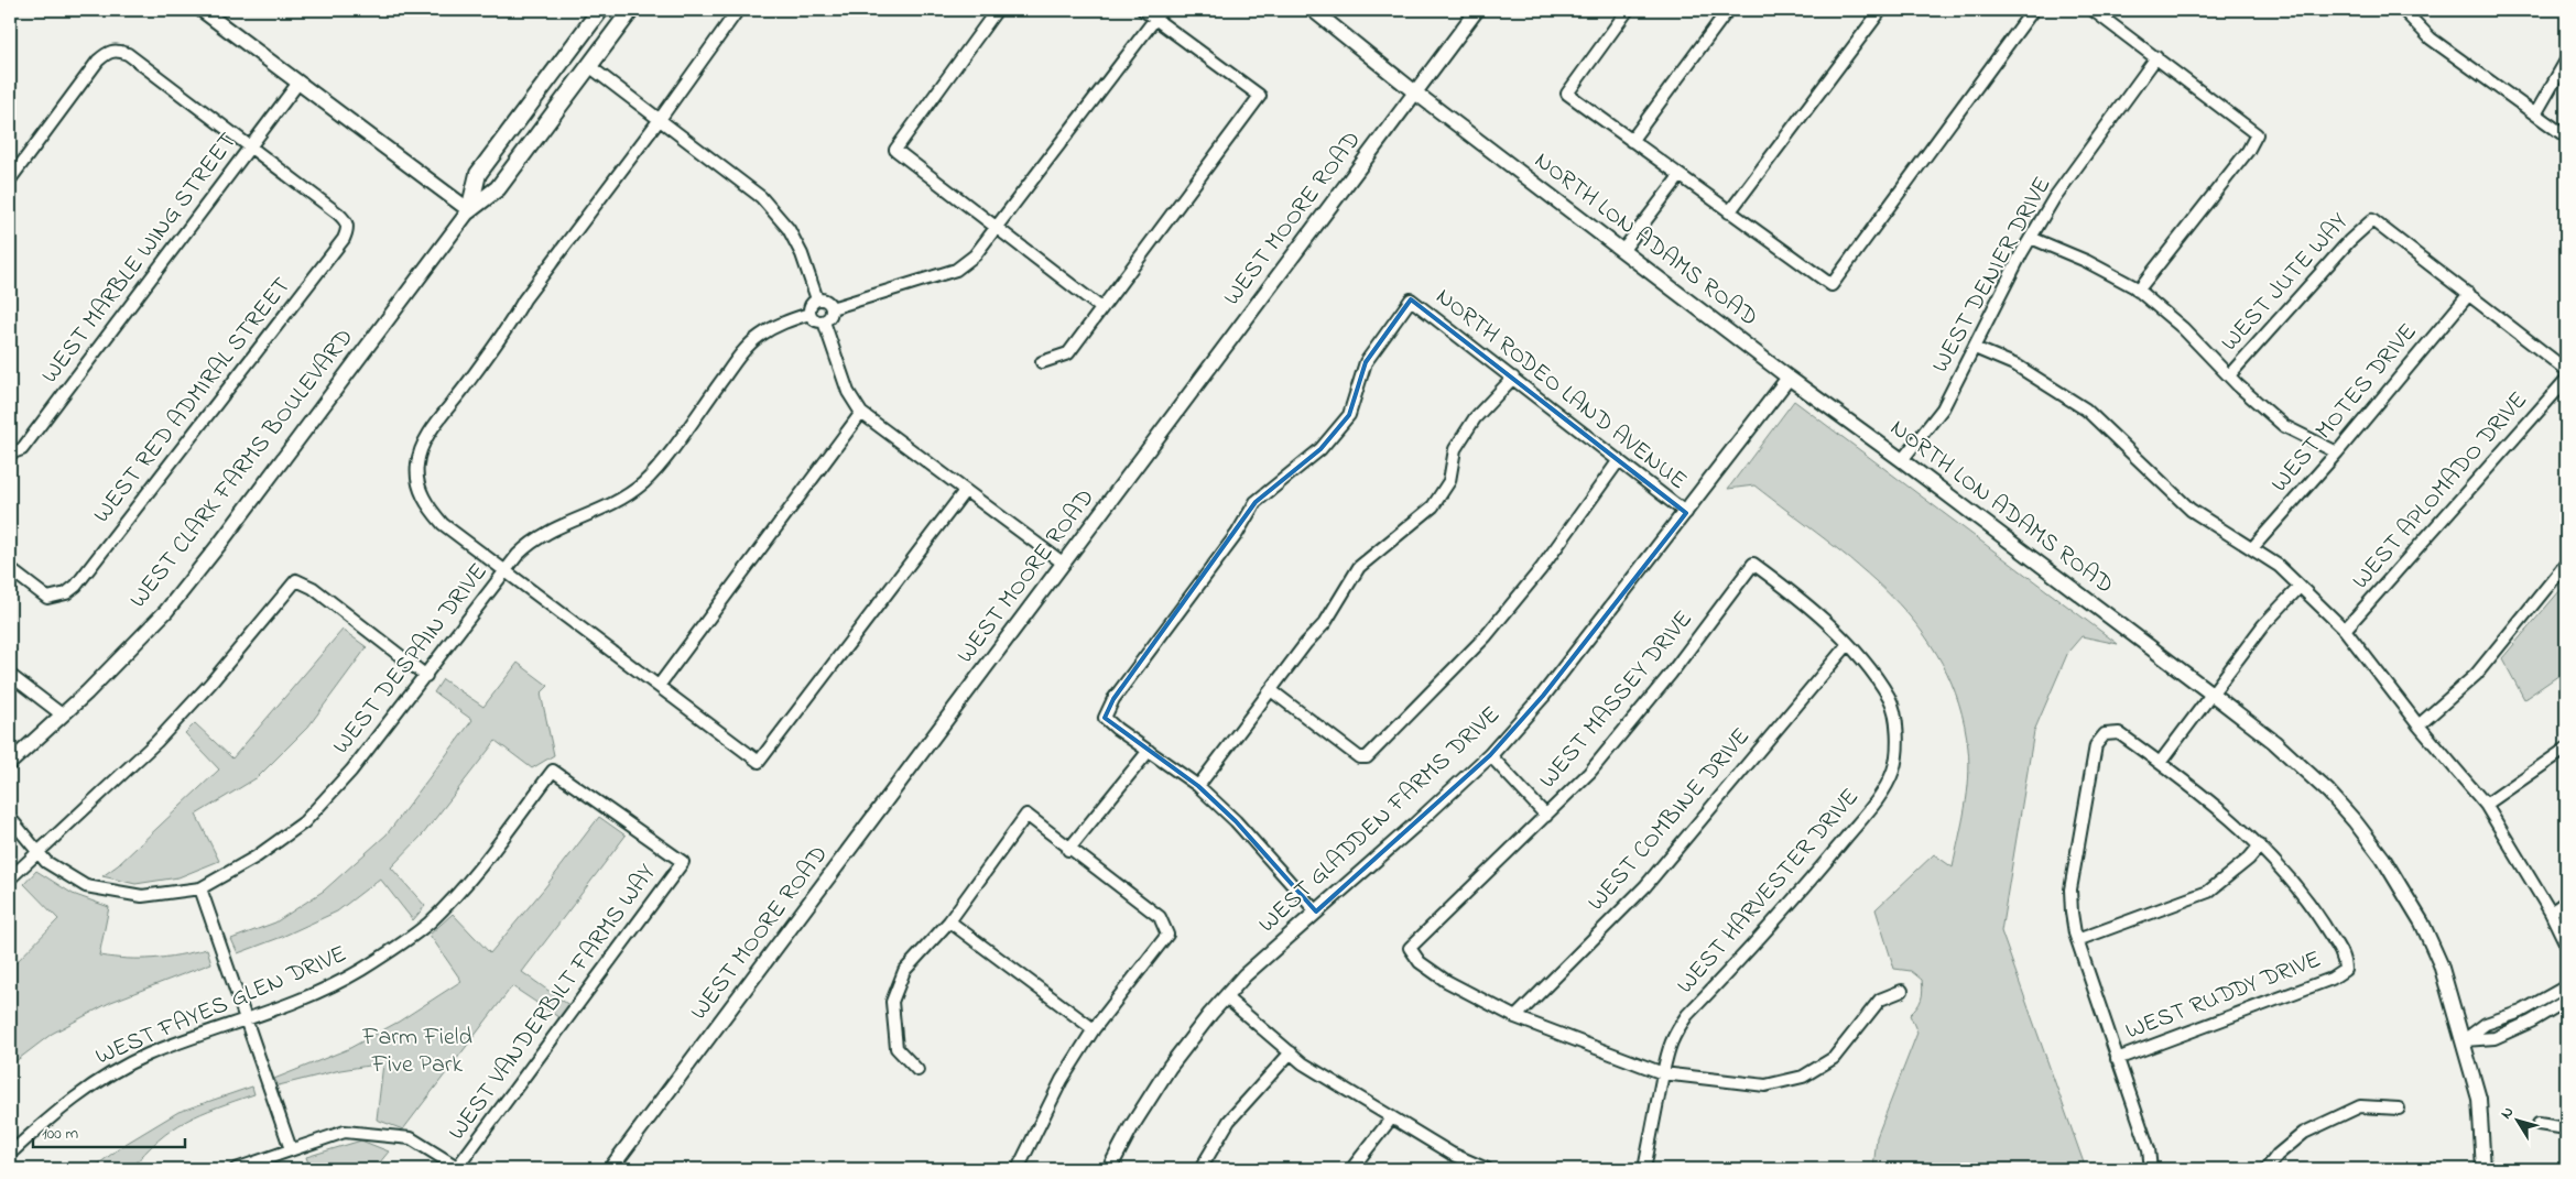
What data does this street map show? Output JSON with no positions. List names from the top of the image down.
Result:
{
  "streets": {
    "main road": ["WEST CLARK FARMS BOULEVARD"],
    "street": [
      "WEST MOORE ROAD",
      "NORTH LON ADAMS ROAD",
      "WEST MARBLE WING STREET",
      "WEST DENIER DRIVE",
      "WEST JUTE WAY",
      "NORTH RODEO LAND AVENUE",
      "WEST RED ADMIRAL STREET",
      "WEST MOTES DRIVE",
      "WEST APLOMADO DRIVE",
      "WEST DESPAIN DRIVE",
      "WEST MASSEY DRIVE",
      "WEST GLADDEN FARMS DRIVE",
      "WEST COMBINE DRIVE",
      "WEST HARVESTER DRIVE",
      "WEST RUDDY DRIVE",
      "WEST VANDERBILT FARMS WAY",
      "WEST FAYES GLEN DRIVE"
    ]
  },
  "crossings": [
    ["WEST MOORE ROAD", "NORTH LON ADAMS ROAD"],
    ["NORTH LON ADAMS ROAD", "WEST DENIER DRIVE"],
    ["NORTH LON ADAMS ROAD", "WEST GLADDEN FARMS DRIVE"],
    ["WEST MARBLE WING STREET", "WEST RED ADMIRAL STREET"],
    ["WEST JUTE WAY", "WEST MOTES DRIVE"],
    ["NORTH RODEO LAND AVENUE", "WEST GLADDEN FARMS DRIVE"],
    ["WEST MASSEY DRIVE", "WEST COMBINE DRIVE"],
    ["WEST MASSEY DRIVE", "WEST HARVESTER DRIVE"],
    ["WEST COMBINE DRIVE", "WEST HARVESTER DRIVE"],
    ["WEST VANDERBILT FARMS WAY", "WEST FAYES GLEN DRIVE"]
  ],
  "parks": ["Farm Field Five Park"],
  "scale_bar": "100 m",
  "north": "top left"
}
